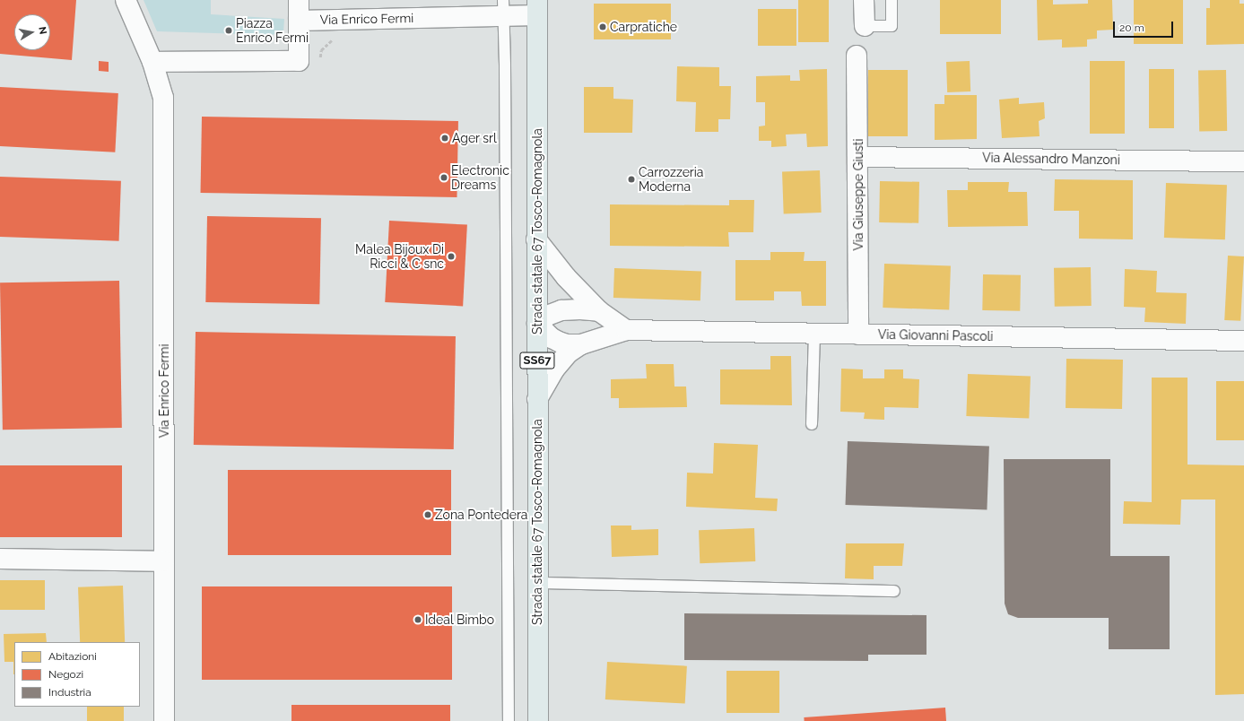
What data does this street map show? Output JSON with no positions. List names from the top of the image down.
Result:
{
  "streets": {
    "main road": ["Strada statale 67 Tosco-Romagnola", "SS67"],
    "street": [
      "Via Enrico Fermi",
      "Via Alessandro Manzoni",
      "Via Giuseppe Giusti",
      "Via Giovanni Pascoli"
    ]
  },
  "crossings": [
    ["Via Enrico Fermi", "Strada statale 67 Tosco-Romagnola"],
    ["Via Alessandro Manzoni", "Via Giuseppe Giusti"],
    ["Via Giuseppe Giusti", "Via Giovanni Pascoli"],
    ["Strada statale 67 Tosco-Romagnola", "Via Giovanni Pascoli"]
  ],
  "places": [
    "Carpratiche",
    "Piazza Enrico Fermi",
    "Ager srl",
    "Electronic Dreams",
    "Carrozzeria Moderna",
    "Malea Bijoux Di Ricci & C snc",
    "Zona Pontedera",
    "Ideal Bimbo"
  ],
  "legend": ["Abitazioni", "Negozi", "Industria"],
  "scale_bar": "20 m",
  "north": "right"
}
